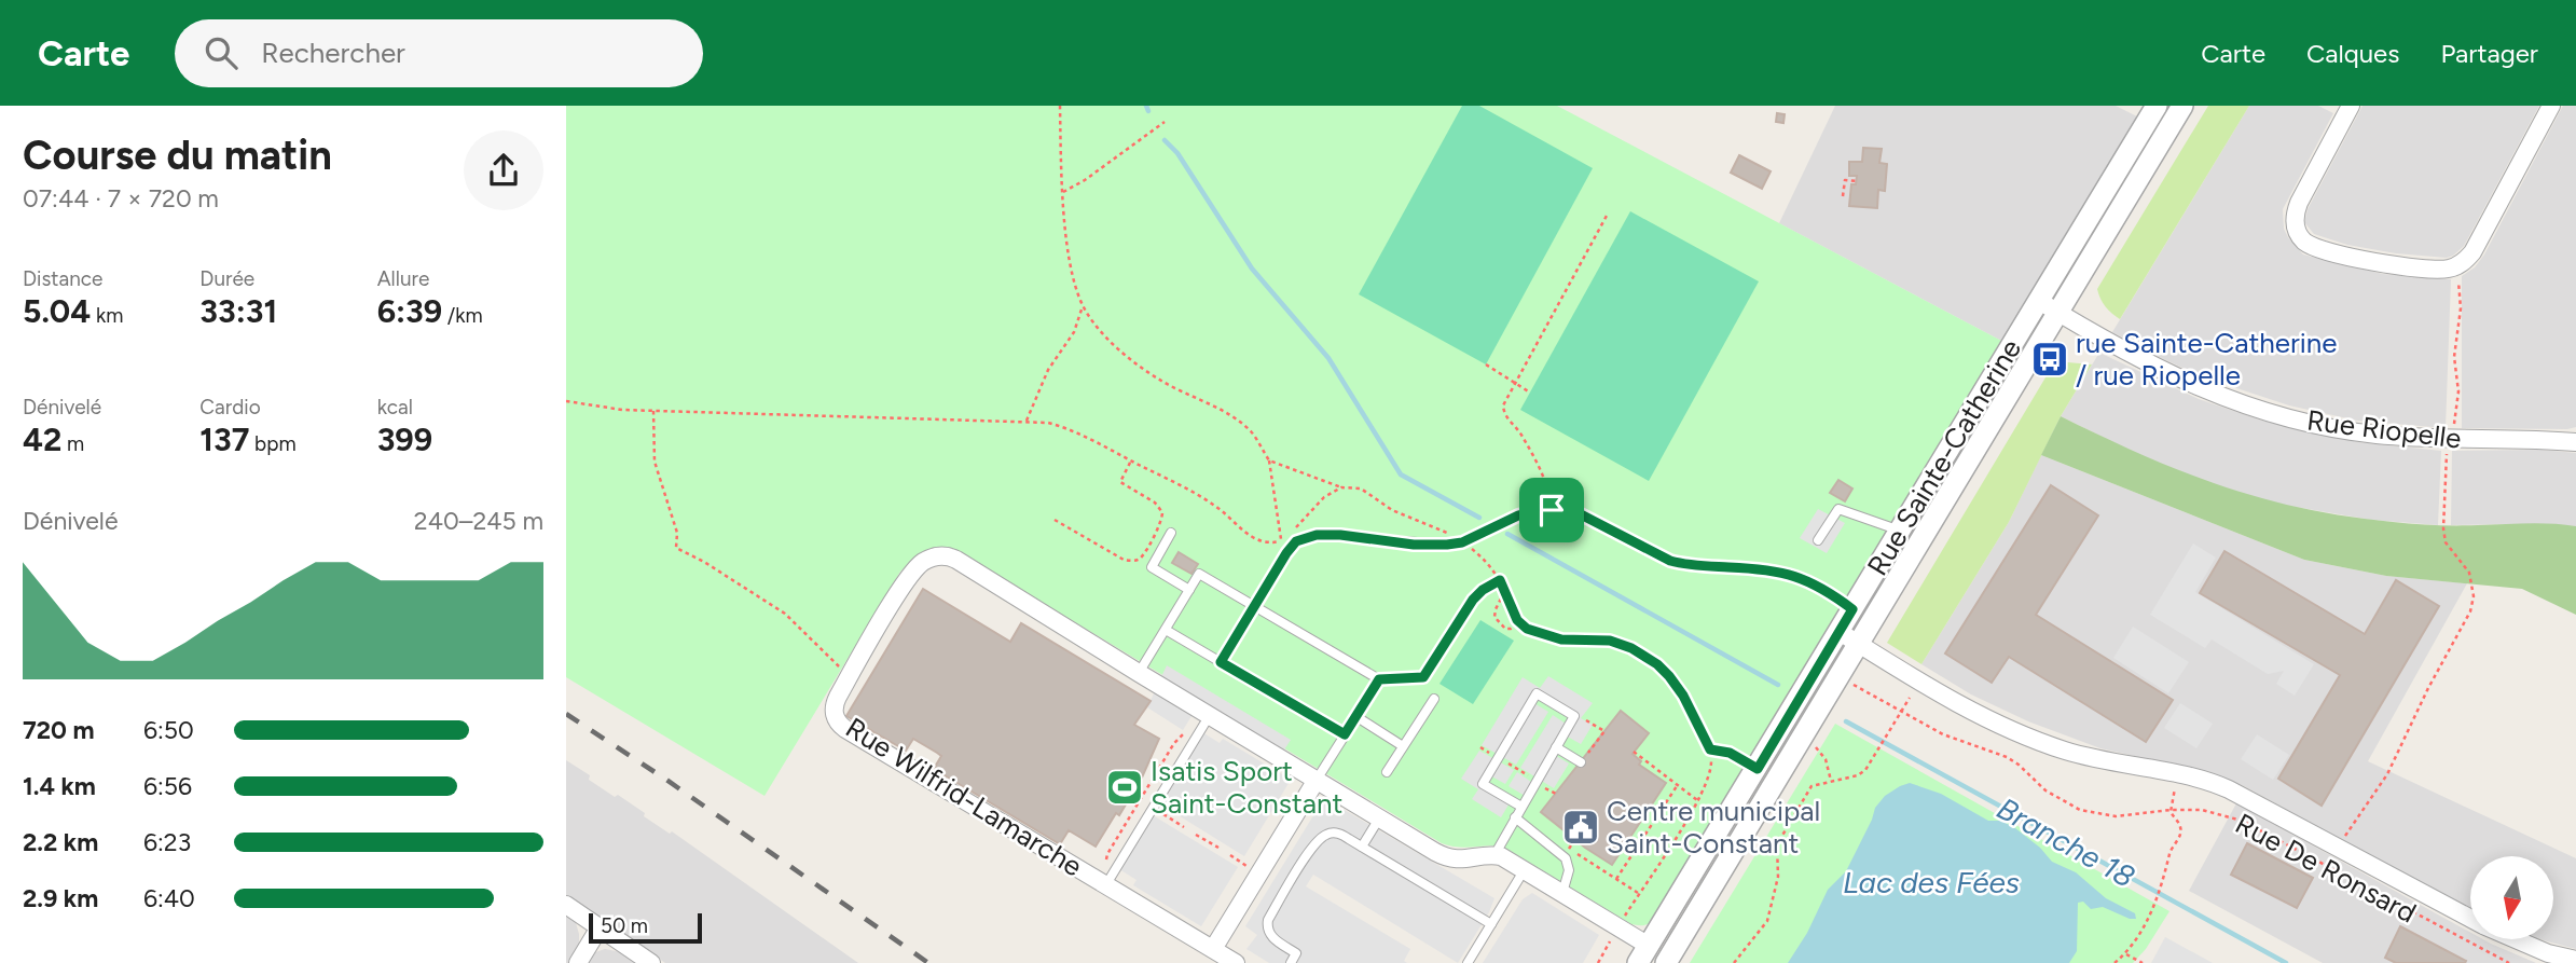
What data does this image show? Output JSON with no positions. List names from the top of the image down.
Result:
{
  "streets": {
    "street": [
      "Rue Riopelle",
      "Rue Sainte-Catherine",
      "Rue Wilfrid-Lamarche",
      "Rue De Ronsard"
    ]
  },
  "crossings": [
    ["Rue Riopelle", "Rue Sainte-Catherine"],
    ["Rue Sainte-Catherine", "Rue De Ronsard"]
  ],
  "water": ["Branche 18", "Lac des Fées"],
  "places": {
    "bus stop": ["rue Sainte-Catherine / rue Riopelle"],
    "sports": ["Isatis Sport Saint-Constant"],
    "public building": ["Centre municipal Saint-Constant"]
  },
  "scale_bar": "50 m",
  "north": "bottom",
  "page": {
    "header": "Carte",
    "search": "Rechercher",
    "nav": ["Carte", "Calques", "Partager"],
    "heading": ["Course du matin", "07:44 · 7 × 720 m"],
    "stats": [
      ["Distance", "5.04 km"],
      ["Durée", "33:31"],
      ["Allure", "6:39 /km"],
      ["Dénivelé", "42 m"],
      ["Cardio", "137 bpm"],
      ["kcal", "399"]
    ],
    "chart": ["Dénivelé", "240–245 m"],
    "list": [
      {
        "name": "720 m",
        "note": "6:50"
      },
      {
        "name": "1.4 km",
        "note": "6:56"
      },
      {
        "name": "2.2 km",
        "note": "6:23"
      },
      {
        "name": "2.9 km",
        "note": "6:40"
      }
    ],
    "scale": "50 m"
  }
}
